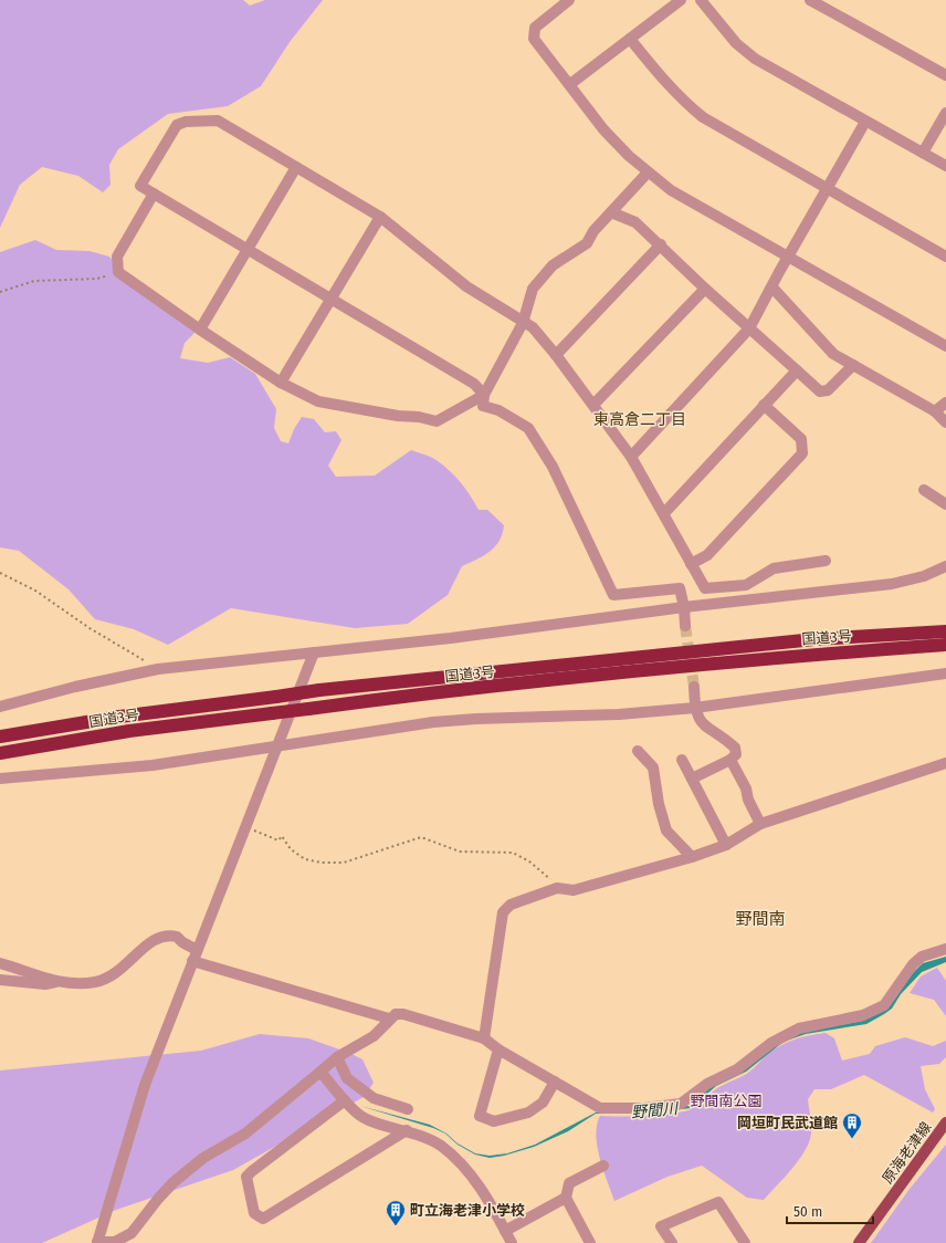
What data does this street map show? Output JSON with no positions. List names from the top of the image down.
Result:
{
  "streets": {
    "highway": ["国道3号"],
    "main road": ["原海老津線"]
  },
  "districts": ["東高倉二丁目", "野間南"],
  "water": ["野間川"],
  "parks": ["野間南公園"],
  "places": {
    "building": ["岡垣町民武道館", "町立海老津小学校"]
  },
  "scale_bar": "50 m"
}
